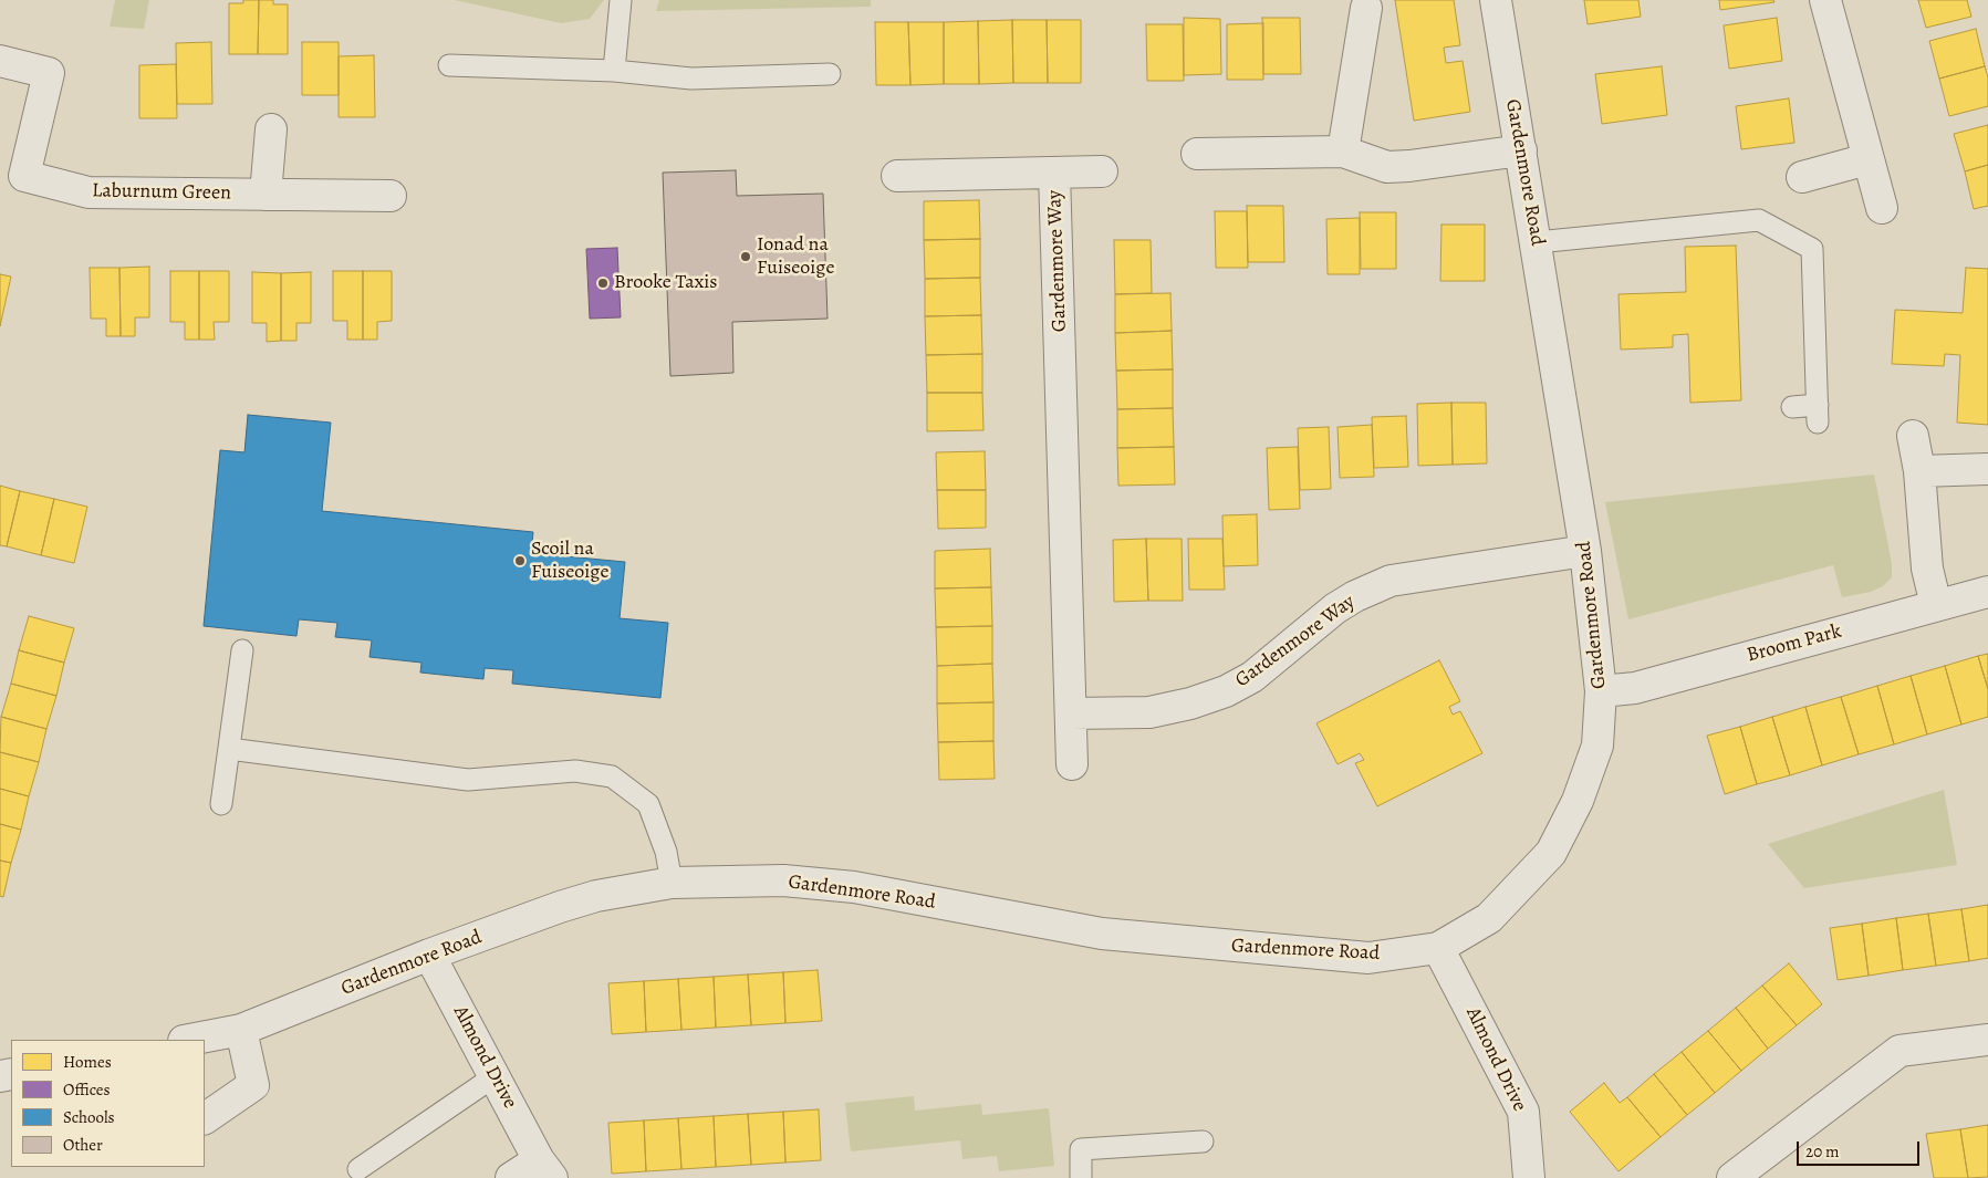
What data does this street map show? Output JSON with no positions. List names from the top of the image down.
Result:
{
  "streets": {
    "street": [
      "Gardenmore Road",
      "Laburnum Green",
      "Gardenmore Way",
      "Broom Park",
      "Almond Drive"
    ]
  },
  "crossings": [
    ["Gardenmore Road", "Gardenmore Way"],
    ["Gardenmore Road", "Broom Park"],
    ["Gardenmore Road", "Almond Drive"]
  ],
  "places": ["Ionad na Fuiseoige", "Brooke Taxis", "Scoil na Fuiseoige"],
  "legend": [
    "Homes",
    "Offices",
    "Schools",
    "Other"
  ],
  "scale_bar": "20 m"
}
